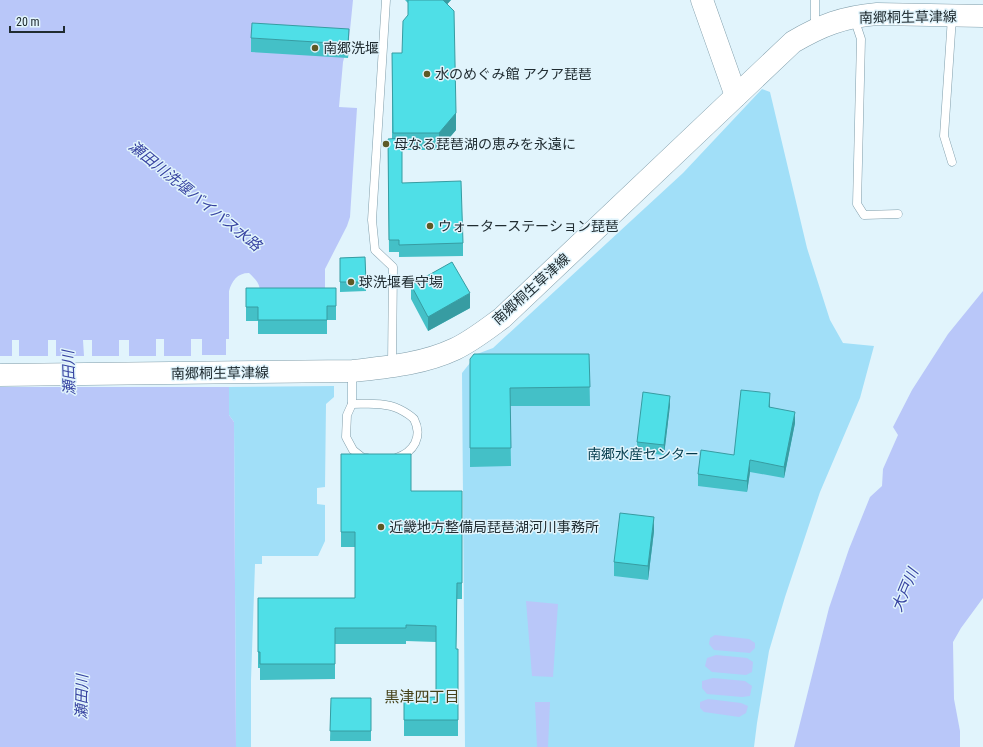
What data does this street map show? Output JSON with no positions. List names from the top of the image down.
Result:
{
  "streets": {
    "main road": ["南郷桐生草津線"]
  },
  "districts": ["黒津四丁目"],
  "water": ["瀬田川洗堰バイパス水路", "瀬田川", "大戸川"],
  "parks": ["南郷水産センター"],
  "places": [
    "南郷洗堰",
    "水のめぐみ館 アクア琵琶",
    "母なる琵琶湖の恵みを永遠に",
    "ウォーターステーション琵琶",
    "球洗堰看守場",
    "近畿地方整備局琵琶湖河川事務所"
  ],
  "scale_bar": "20 m"
}
